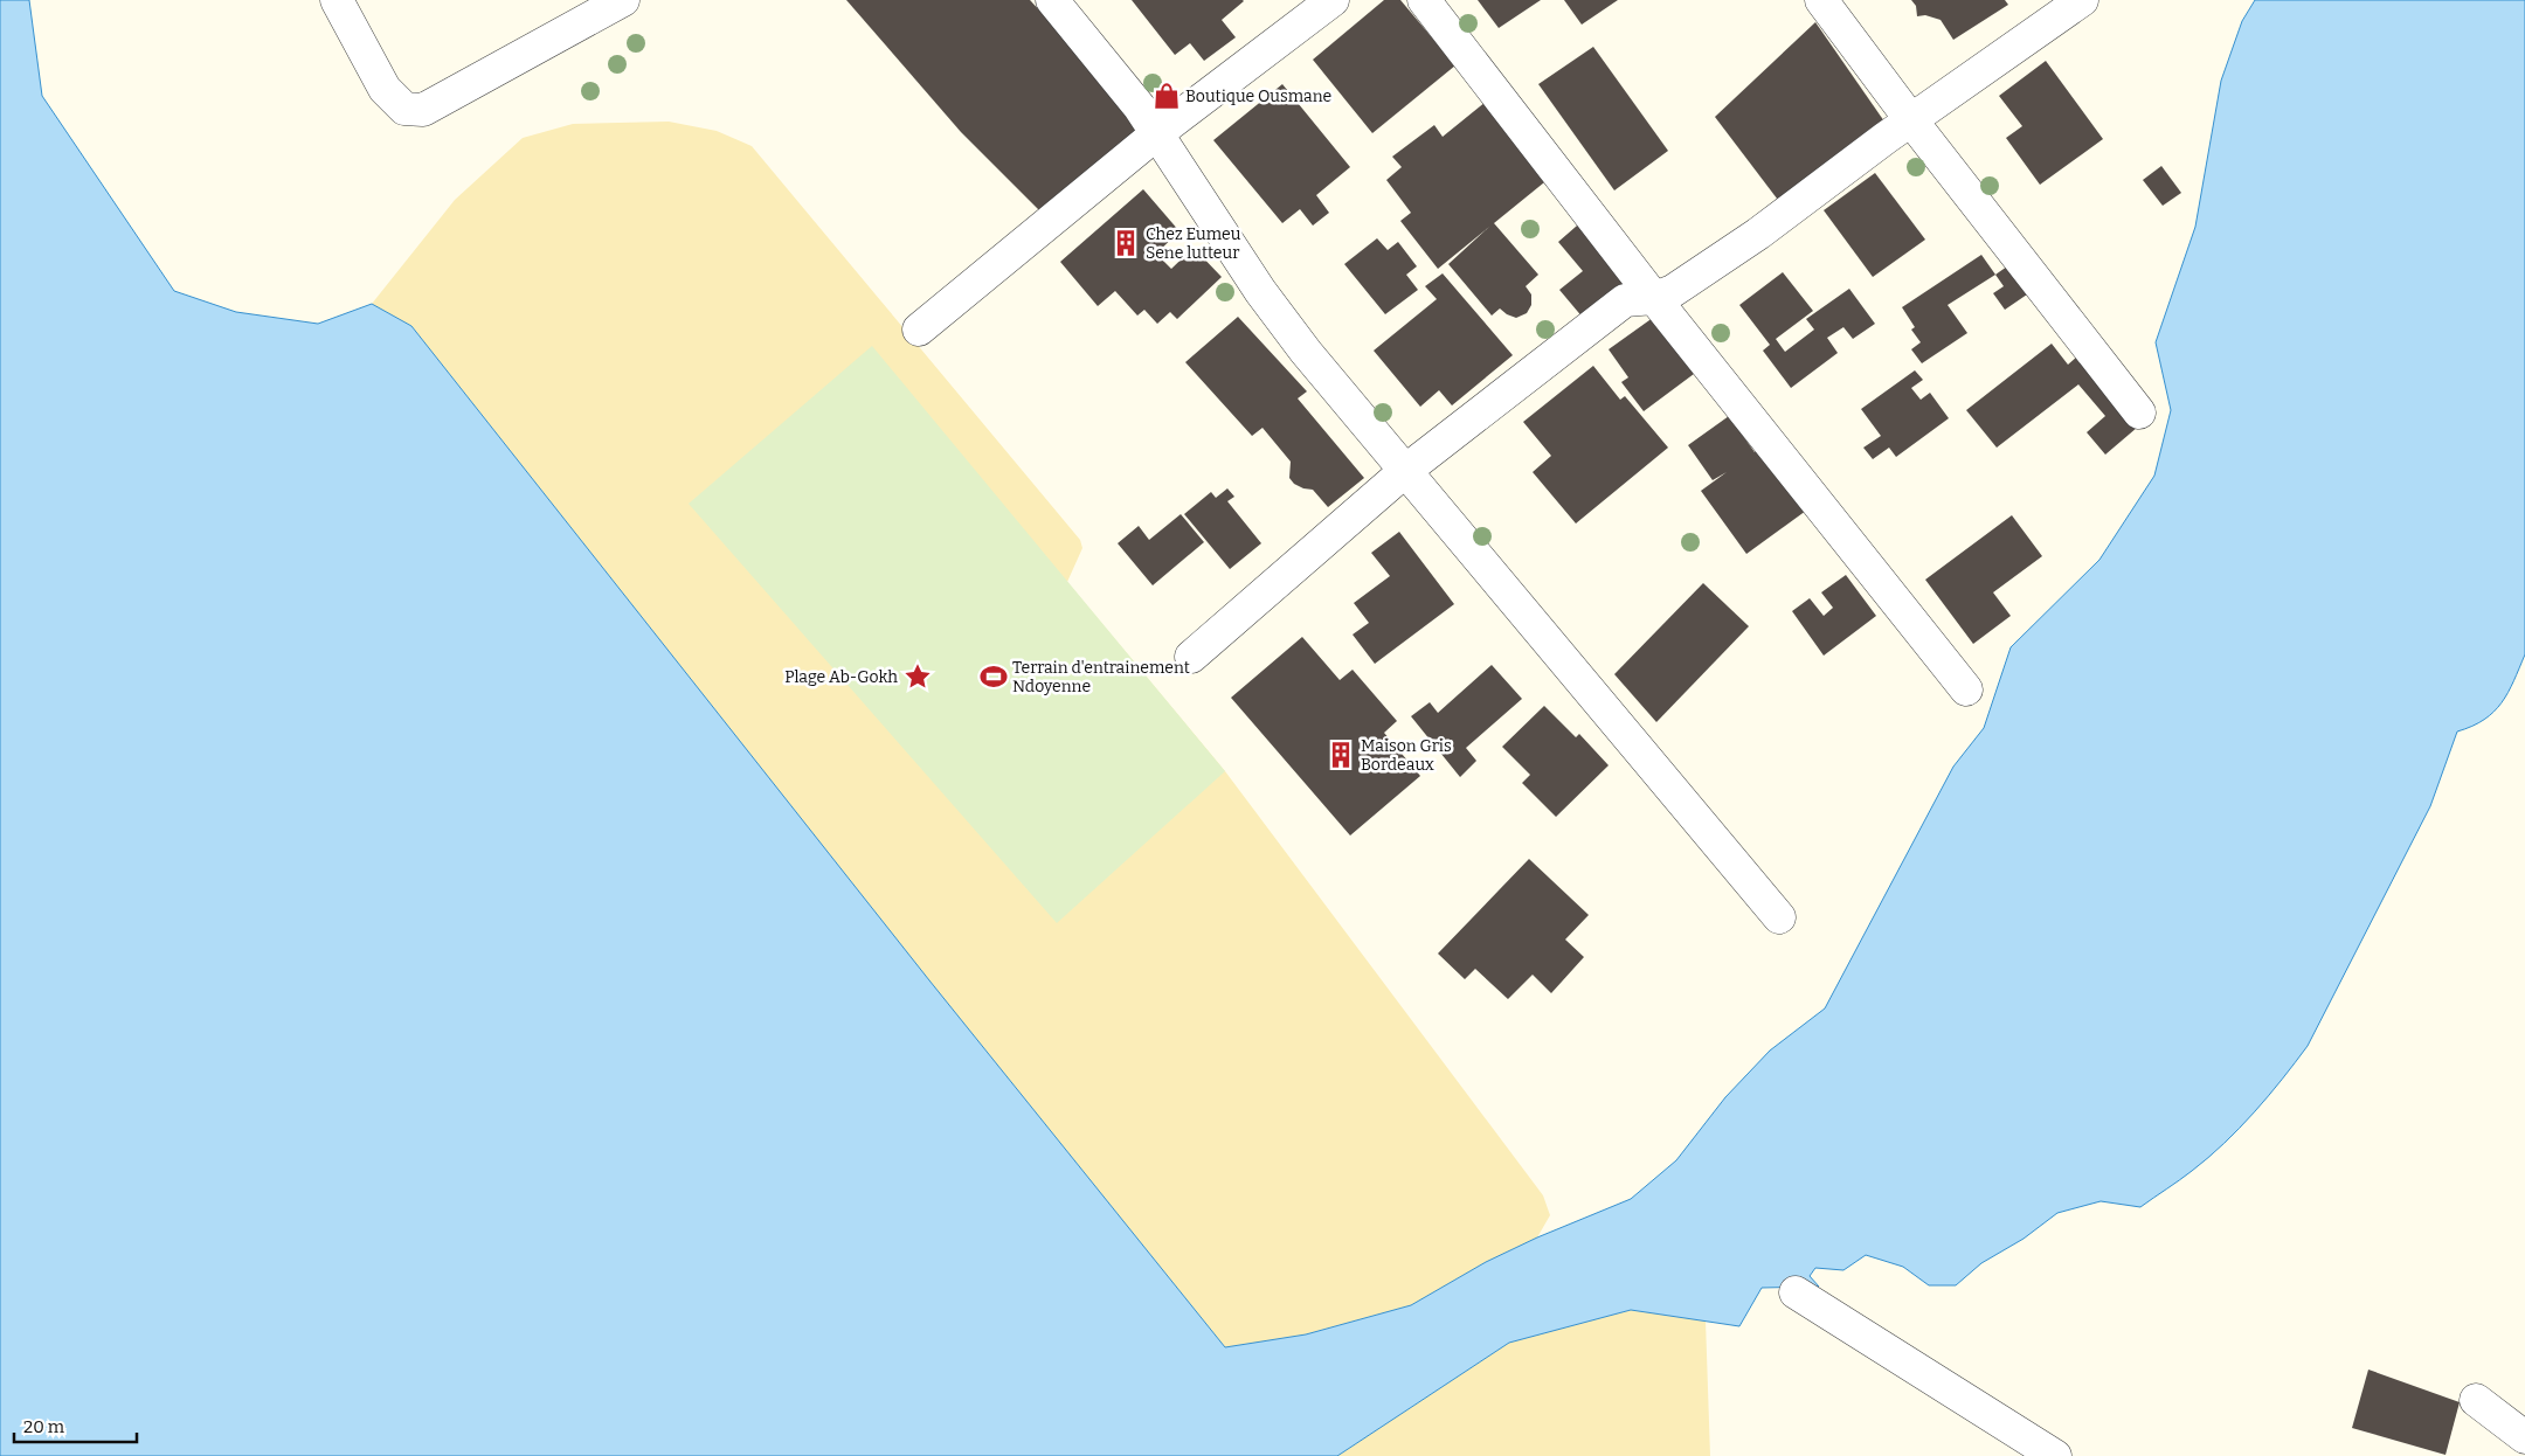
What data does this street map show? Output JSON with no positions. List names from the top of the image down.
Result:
{
  "places": {
    "shop": ["Boutique Ousmane"],
    "building": ["Chez Eumeu Sene lutteur", "Maison Gris Bordeaux"],
    "place": ["Plage Ab-Gokh"],
    "sports": ["Terrain d'entrainement Ndoyenne"]
  },
  "scale_bar": "20 m"
}
